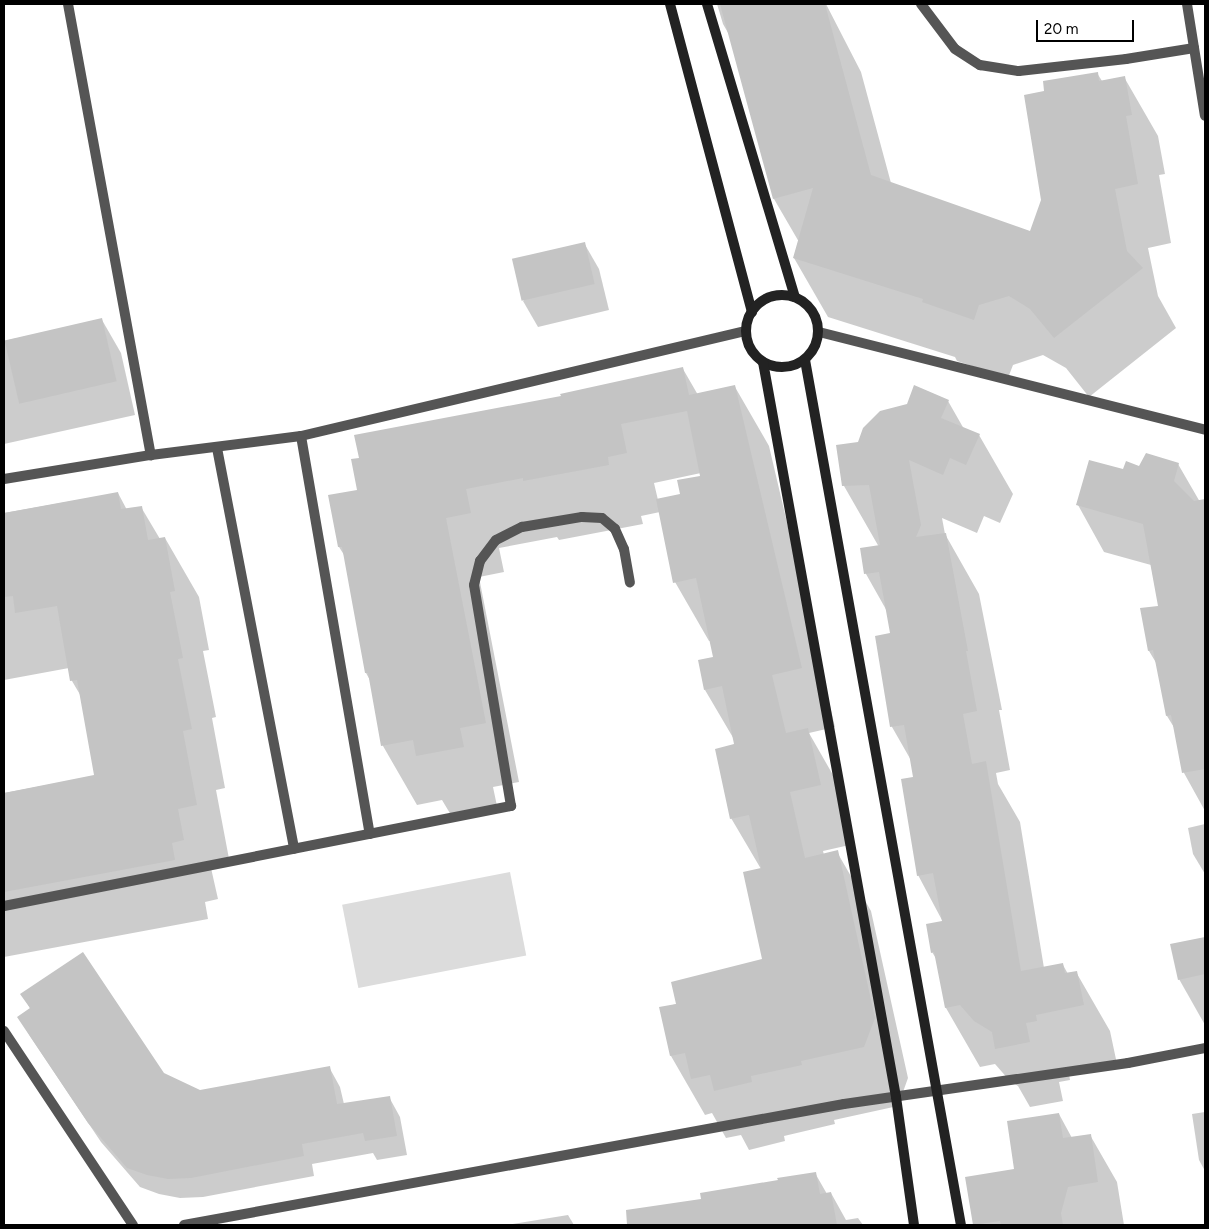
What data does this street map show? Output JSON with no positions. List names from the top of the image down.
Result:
{
  "scale_bar": "20 m"
}
